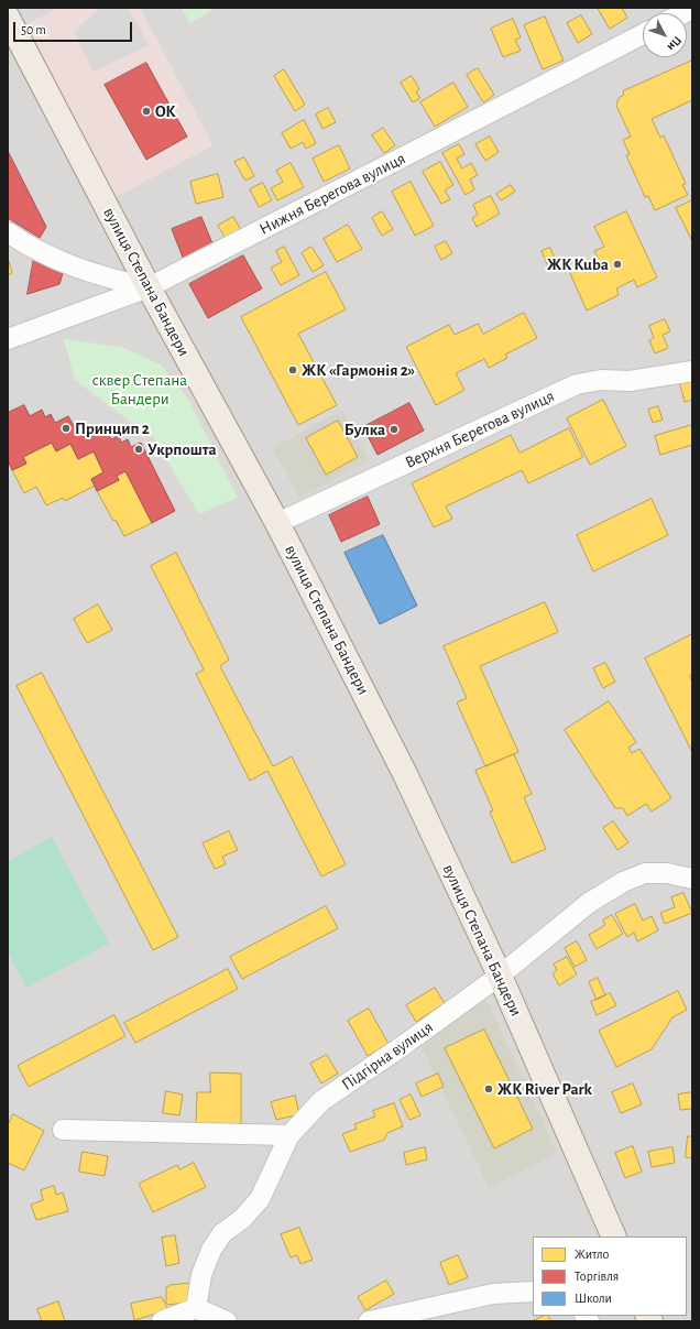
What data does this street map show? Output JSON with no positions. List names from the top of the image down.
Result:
{
  "streets": {
    "main road": ["вулиця Степана Бандери"],
    "street": ["Нижня Берегова вулиця", "Верхня Берегова вулиця", "Підгірна вулиця"]
  },
  "crossings": [
    ["Нижня Берегова вулиця", "вулиця Степана Бандери"],
    ["вулиця Степана Бандери", "Верхня Берегова вулиця"],
    ["вулиця Степана Бандери", "Підгірна вулиця"]
  ],
  "parks": ["сквер Степана Бандери"],
  "places": [
    "OK",
    "ЖК Kuba",
    "ЖК «Гармонія 2»",
    "Принцип 2",
    "Булка",
    "Укрпошта",
    "ЖК River Park"
  ],
  "legend": ["Житло", "Торгівля", "Школи"],
  "scale_bar": "50 m",
  "north": "bottom right"
}
